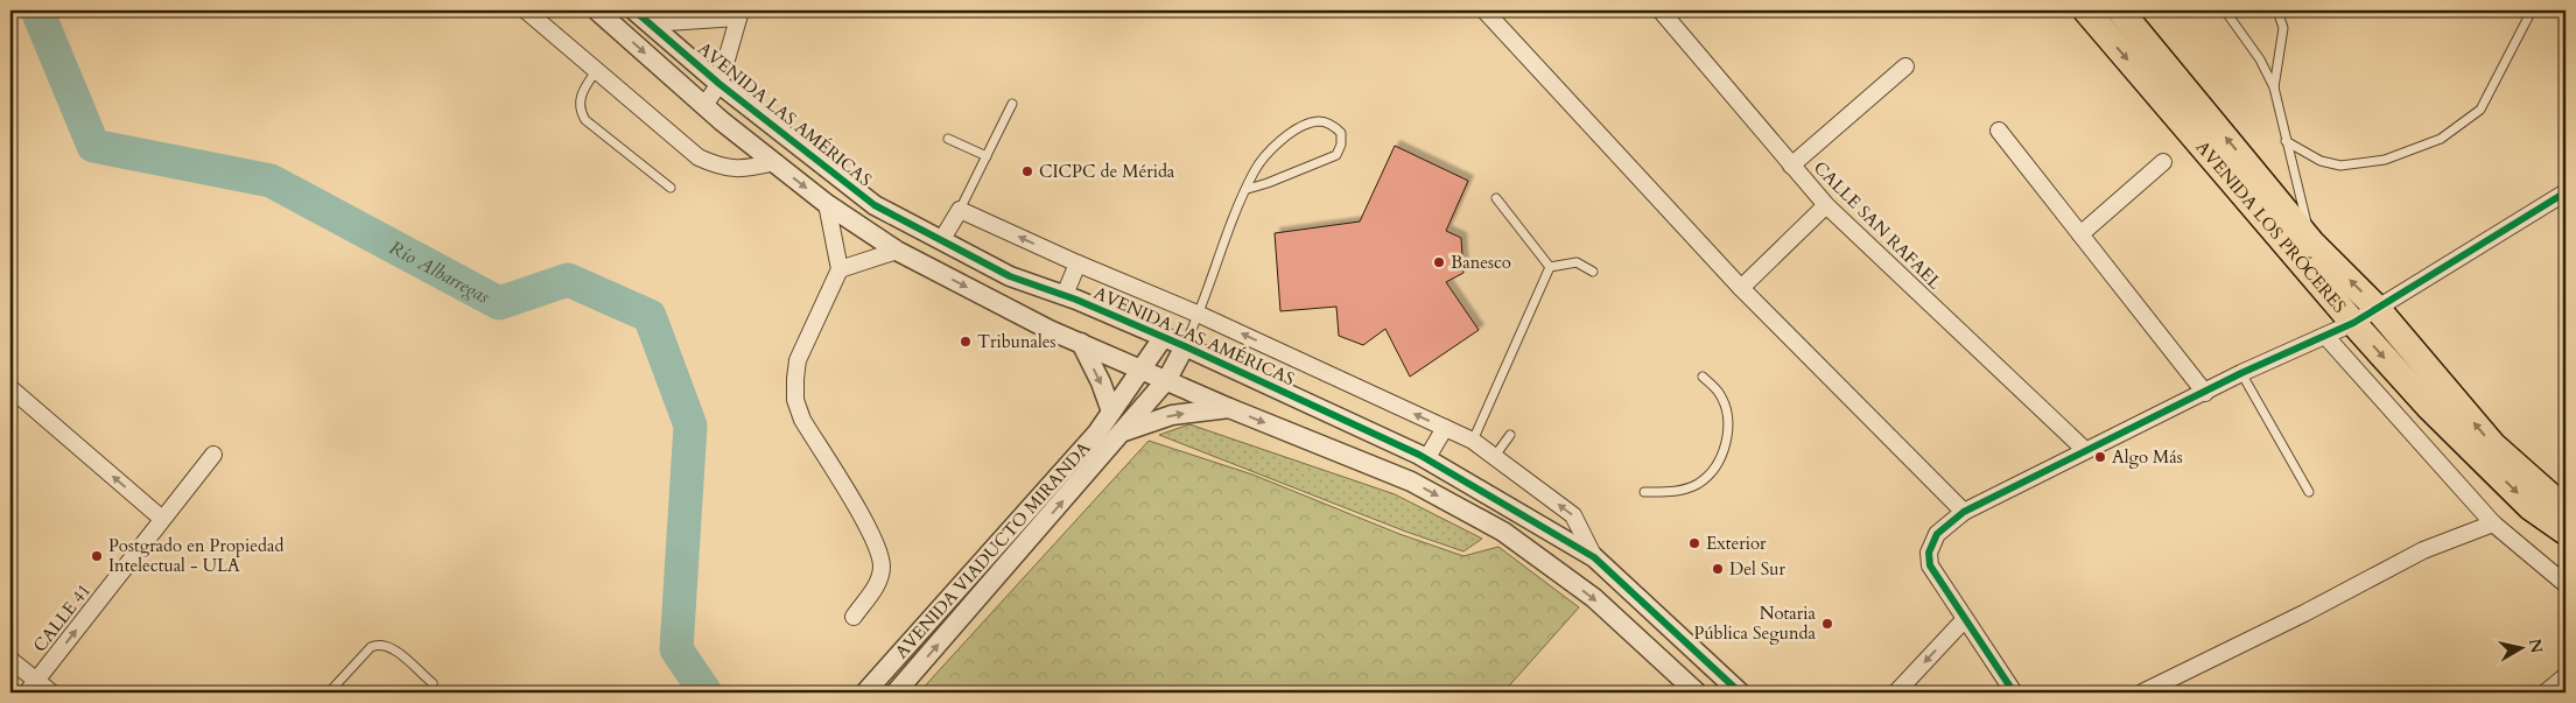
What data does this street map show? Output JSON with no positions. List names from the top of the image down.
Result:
{
  "streets": {
    "highway": ["AVENIDA LOS PRÓCERES"],
    "street": [
      "AVENIDA LAS AMÉRICAS",
      "CALLE SAN RAFAEL",
      "AVENIDA VIADUCTO MIRANDA",
      "CALLE 41"
    ]
  },
  "crossings": [
    ["AVENIDA LAS AMÉRICAS", "AVENIDA VIADUCTO MIRANDA"]
  ],
  "one_way": ["CALLE 41"],
  "water": ["Río Albarregas"],
  "places": [
    "CICPC de Mérida",
    "Banesco",
    "Tribunales",
    "Algo Más",
    "Exterior",
    "Postgrado en Propiedad Intelectual - ULA",
    "Del Sur",
    "Notaria Pública Segunda"
  ],
  "north": "right"
}
